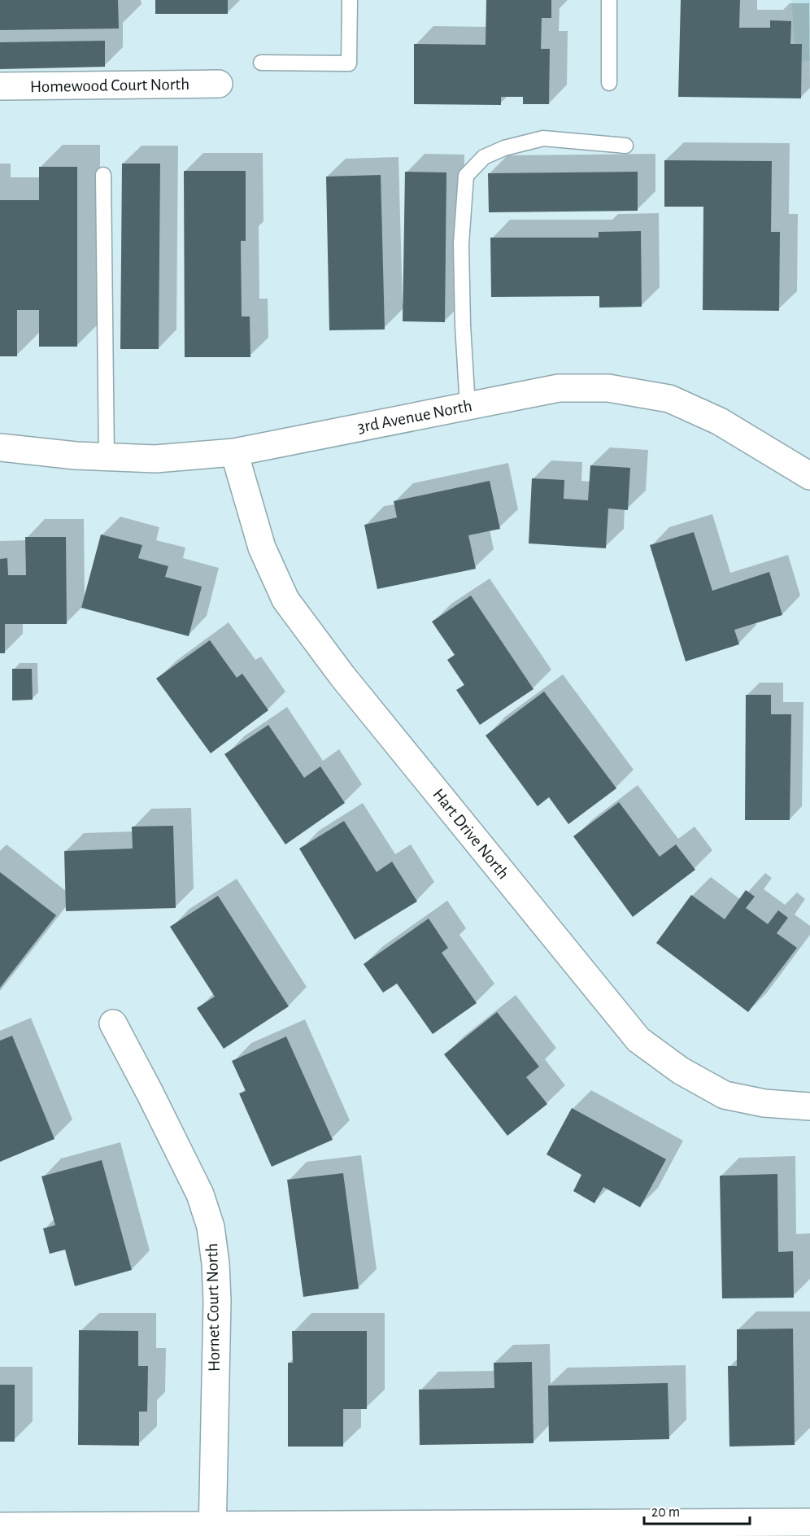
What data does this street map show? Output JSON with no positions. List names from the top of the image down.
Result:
{
  "streets": {
    "street": [
      "Homewood Court North",
      "3rd Avenue North",
      "Hart Drive North",
      "Hornet Court North"
    ]
  },
  "crossings": [
    ["3rd Avenue North", "Hart Drive North"]
  ],
  "scale_bar": "20 m"
}
